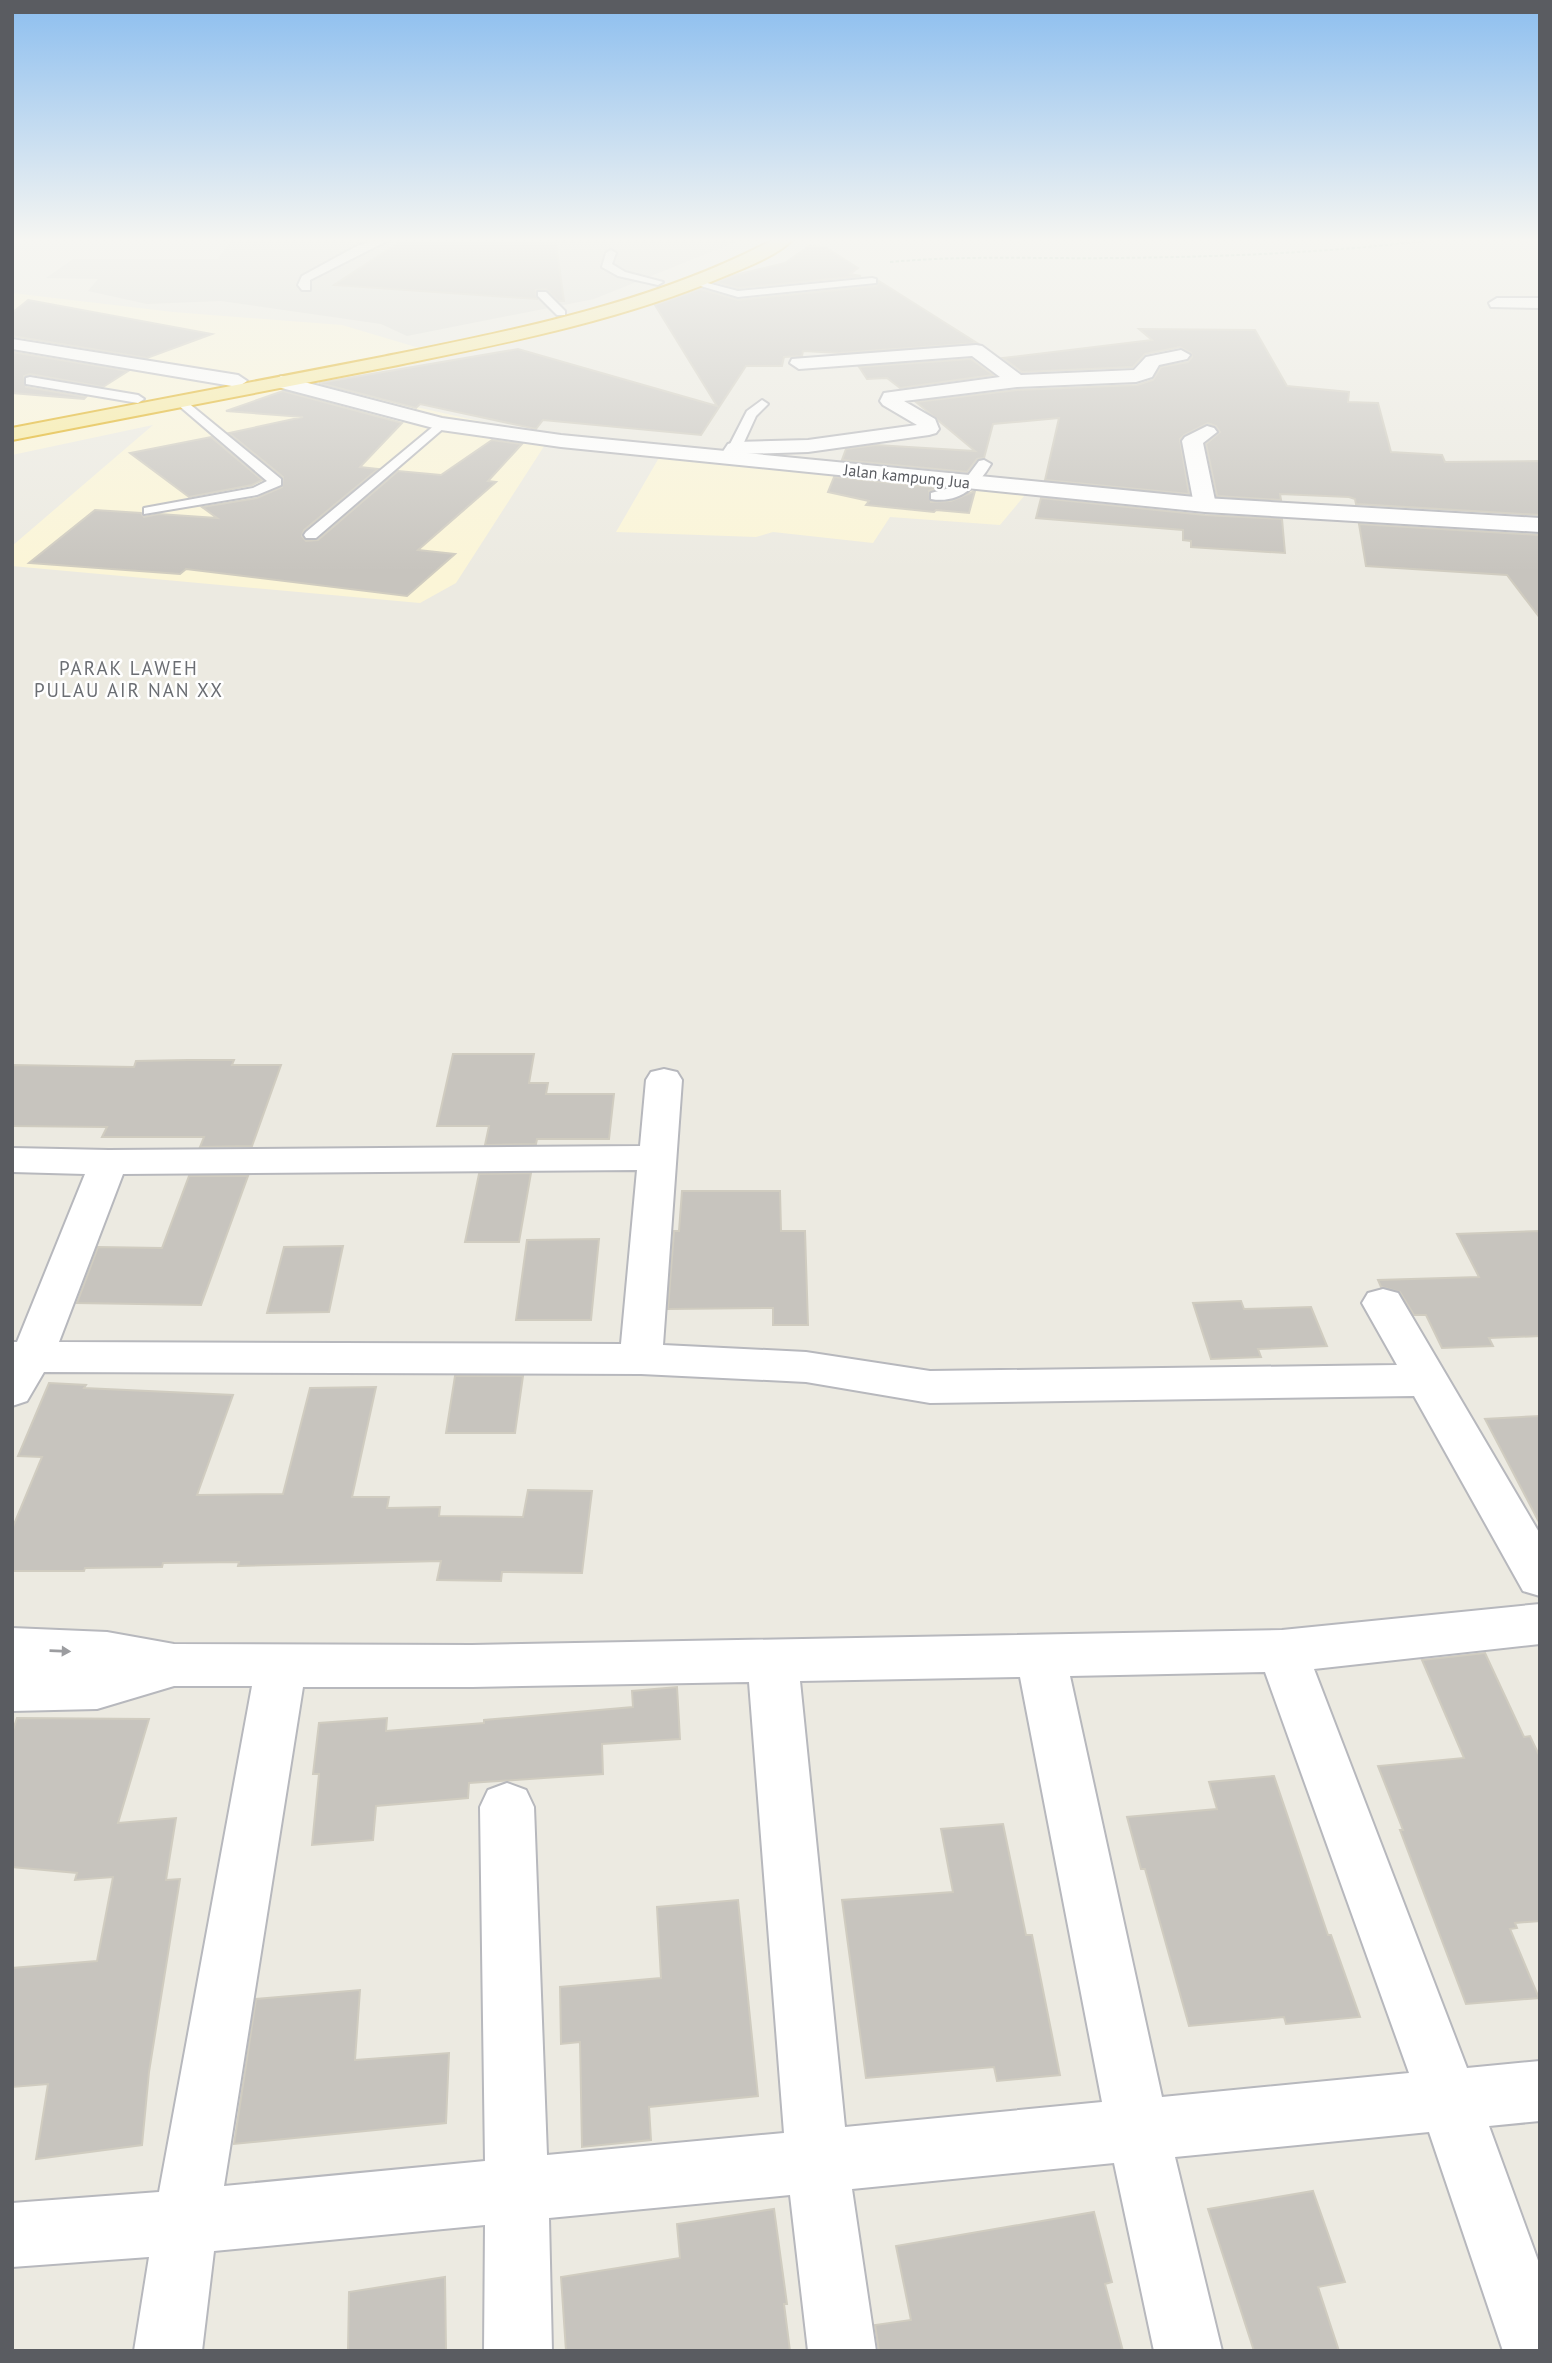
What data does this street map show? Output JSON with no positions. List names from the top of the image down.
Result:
{
  "streets": {
    "street": ["Jalan kampung Jua"]
  },
  "districts": ["PARAK LAWEH PULAU AIR NAN XX"]
}
